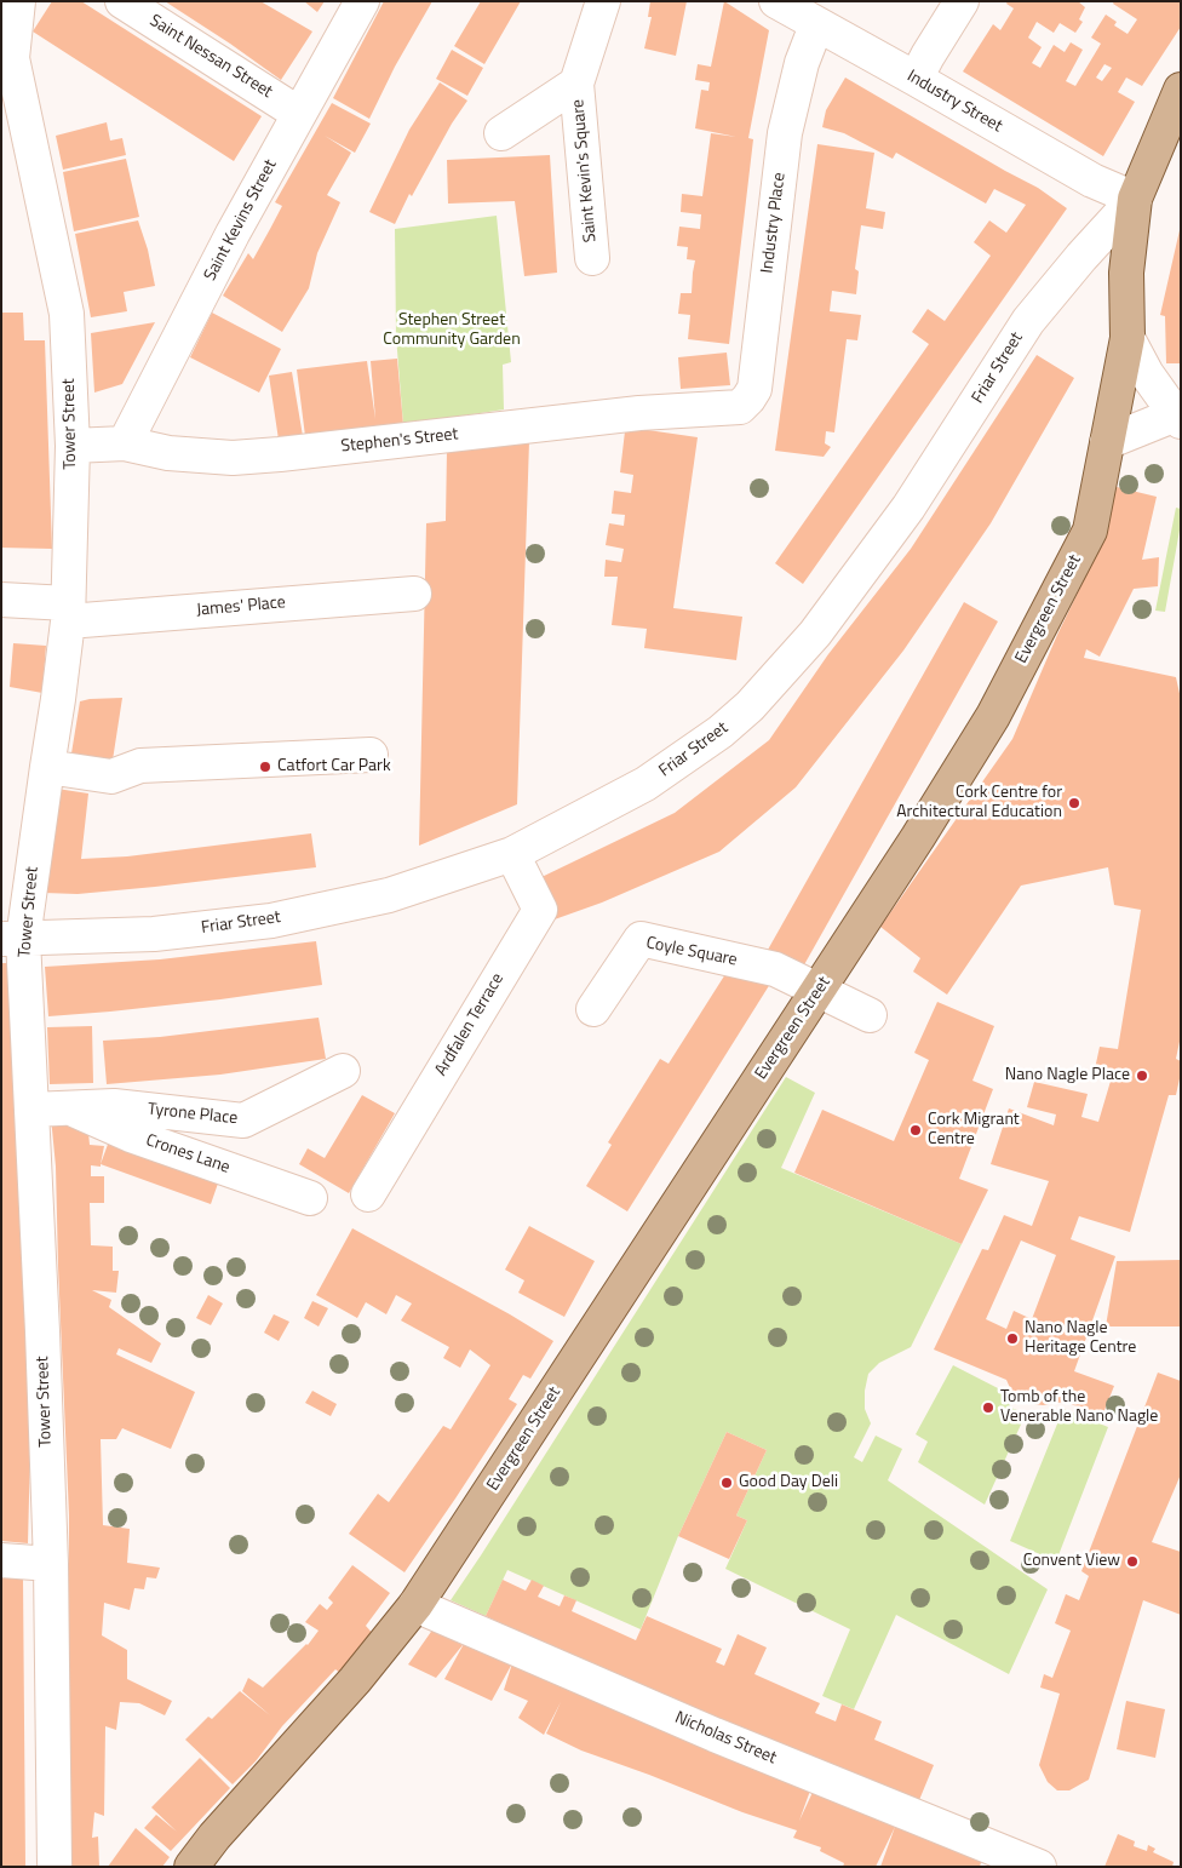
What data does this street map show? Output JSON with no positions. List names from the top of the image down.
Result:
{
  "streets": {
    "main road": ["Evergreen Street"],
    "street": [
      "Saint Nessan Street",
      "Industry Street",
      "Saint Kevin's Square",
      "Saint Kevins Street",
      "Industry Place",
      "Friar Street",
      "Tower Street",
      "Stephen's Street",
      "James' Place",
      "Coyle Square",
      "Ardfalen Terrace",
      "Tyrone Place",
      "Crones Lane",
      "Nicholas Street"
    ]
  },
  "crossings": [
    ["Saint Nessan Street", "Saint Kevins Street"],
    ["Industry Street", "Industry Place"],
    ["Industry Street", "Friar Street"],
    ["Industry Street", "Evergreen Street"],
    ["Saint Kevins Street", "Stephen's Street"],
    ["Industry Place", "Stephen's Street"],
    ["Friar Street", "Tower Street"],
    ["Friar Street", "Evergreen Street"],
    ["Friar Street", "Ardfalen Terrace"],
    ["Tower Street", "Stephen's Street"],
    ["Tower Street", "James' Place"],
    ["Tower Street", "Tyrone Place"],
    ["Evergreen Street", "Coyle Square"],
    ["Evergreen Street", "Nicholas Street"],
    ["Tyrone Place", "Crones Lane"]
  ],
  "parks": ["Stephen Street Community Garden"],
  "places": [
    "Catfort Car Park",
    "Cork Centre for Architectural Education",
    "Nano Nagle Place",
    "Cork Migrant Centre",
    "Nano Nagle Heritage Centre",
    "Tomb of the Venerable Nano Nagle",
    "Good Day Deli",
    "Convent View"
  ]
}
